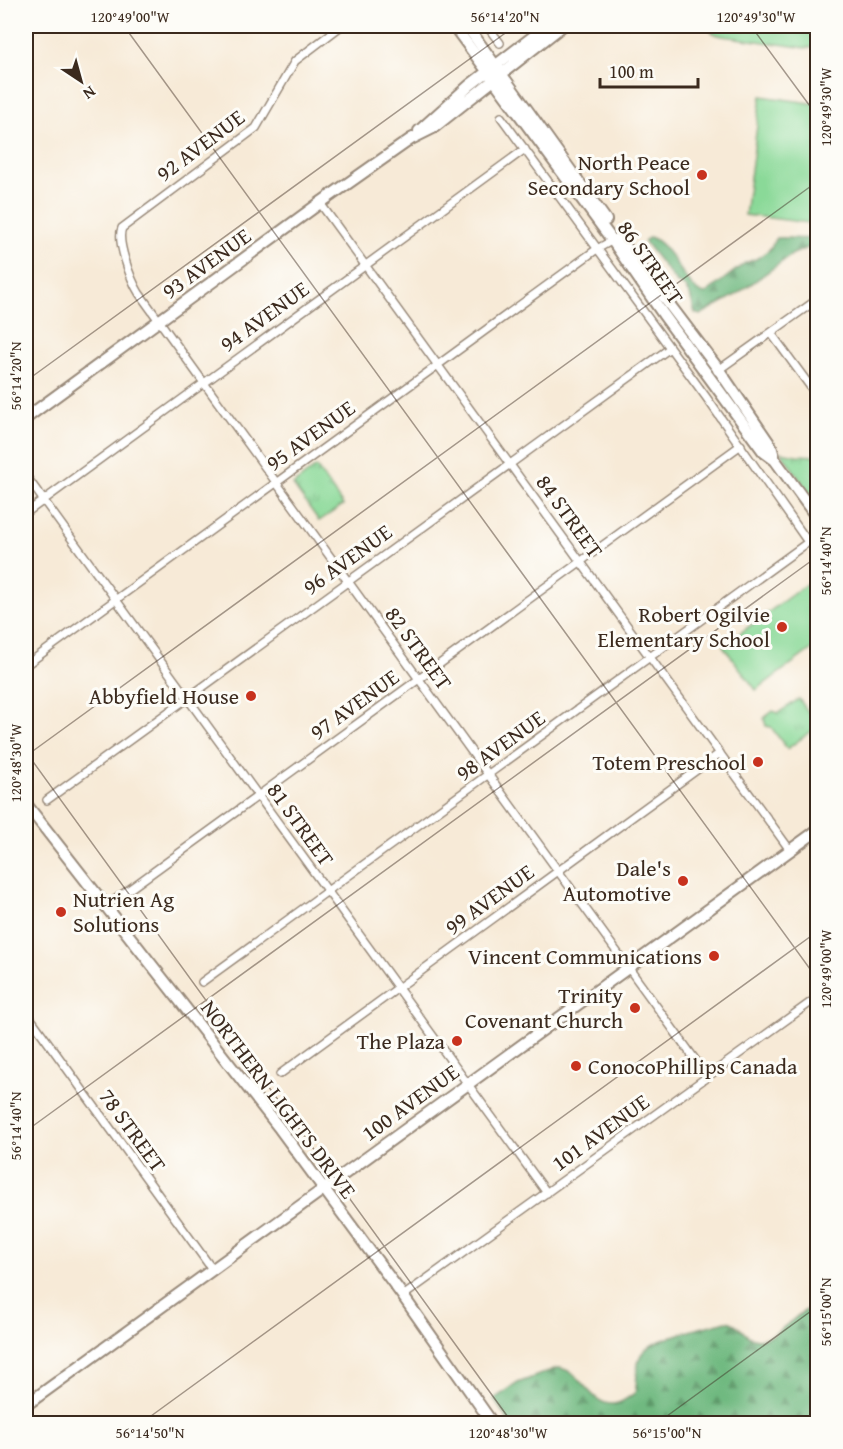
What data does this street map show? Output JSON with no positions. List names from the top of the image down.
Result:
{
  "streets": {
    "main road": [
      "86 STREET",
      "93 AVENUE",
      "NORTHERN LIGHTS DRIVE",
      "100 AVENUE"
    ],
    "street": [
      "92 AVENUE",
      "94 AVENUE",
      "95 AVENUE",
      "84 STREET",
      "96 AVENUE",
      "82 STREET",
      "97 AVENUE",
      "98 AVENUE",
      "81 STREET",
      "99 AVENUE",
      "78 STREET",
      "101 AVENUE"
    ]
  },
  "crossings": [
    ["92 AVENUE", "82 STREET"],
    ["86 STREET", "93 AVENUE"],
    ["86 STREET", "94 AVENUE"],
    ["86 STREET", "95 AVENUE"],
    ["86 STREET", "96 AVENUE"],
    ["86 STREET", "97 AVENUE"],
    ["86 STREET", "98 AVENUE"],
    ["93 AVENUE", "84 STREET"],
    ["93 AVENUE", "82 STREET"],
    ["94 AVENUE", "84 STREET"],
    ["94 AVENUE", "82 STREET"],
    ["94 AVENUE", "81 STREET"],
    ["95 AVENUE", "84 STREET"],
    ["95 AVENUE", "82 STREET"],
    ["95 AVENUE", "81 STREET"],
    ["84 STREET", "96 AVENUE"],
    ["84 STREET", "97 AVENUE"],
    ["84 STREET", "98 AVENUE"],
    ["84 STREET", "99 AVENUE"],
    ["84 STREET", "100 AVENUE"],
    ["96 AVENUE", "82 STREET"],
    ["96 AVENUE", "81 STREET"],
    ["82 STREET", "97 AVENUE"],
    ["82 STREET", "98 AVENUE"],
    ["82 STREET", "99 AVENUE"],
    ["82 STREET", "100 AVENUE"],
    ["82 STREET", "101 AVENUE"],
    ["97 AVENUE", "81 STREET"],
    ["97 AVENUE", "NORTHERN LIGHTS DRIVE"],
    ["98 AVENUE", "81 STREET"],
    ["81 STREET", "99 AVENUE"],
    ["81 STREET", "100 AVENUE"],
    ["81 STREET", "101 AVENUE"],
    ["NORTHERN LIGHTS DRIVE", "100 AVENUE"],
    ["NORTHERN LIGHTS DRIVE", "101 AVENUE"],
    ["100 AVENUE", "78 STREET"]
  ],
  "places": [
    "North Peace Secondary School",
    "Robert Ogilvie Elementary School",
    "Abbyfield House",
    "Totem Preschool",
    "Dale's Automotive",
    "Nutrien Ag Solutions",
    "Vincent Communications",
    "Trinity Covenant Church",
    "The Plaza",
    "ConocoPhillips Canada"
  ],
  "scale_bar": "100 m",
  "north": "bottom right",
  "coordinates": [
    "120°49'00\"W",
    "56°14'20\"N",
    "120°49'30\"W",
    "56°14'40\"N",
    "120°48'30\"W",
    "56°15'00\"N",
    "56°14'50\"N"
  ]
}
